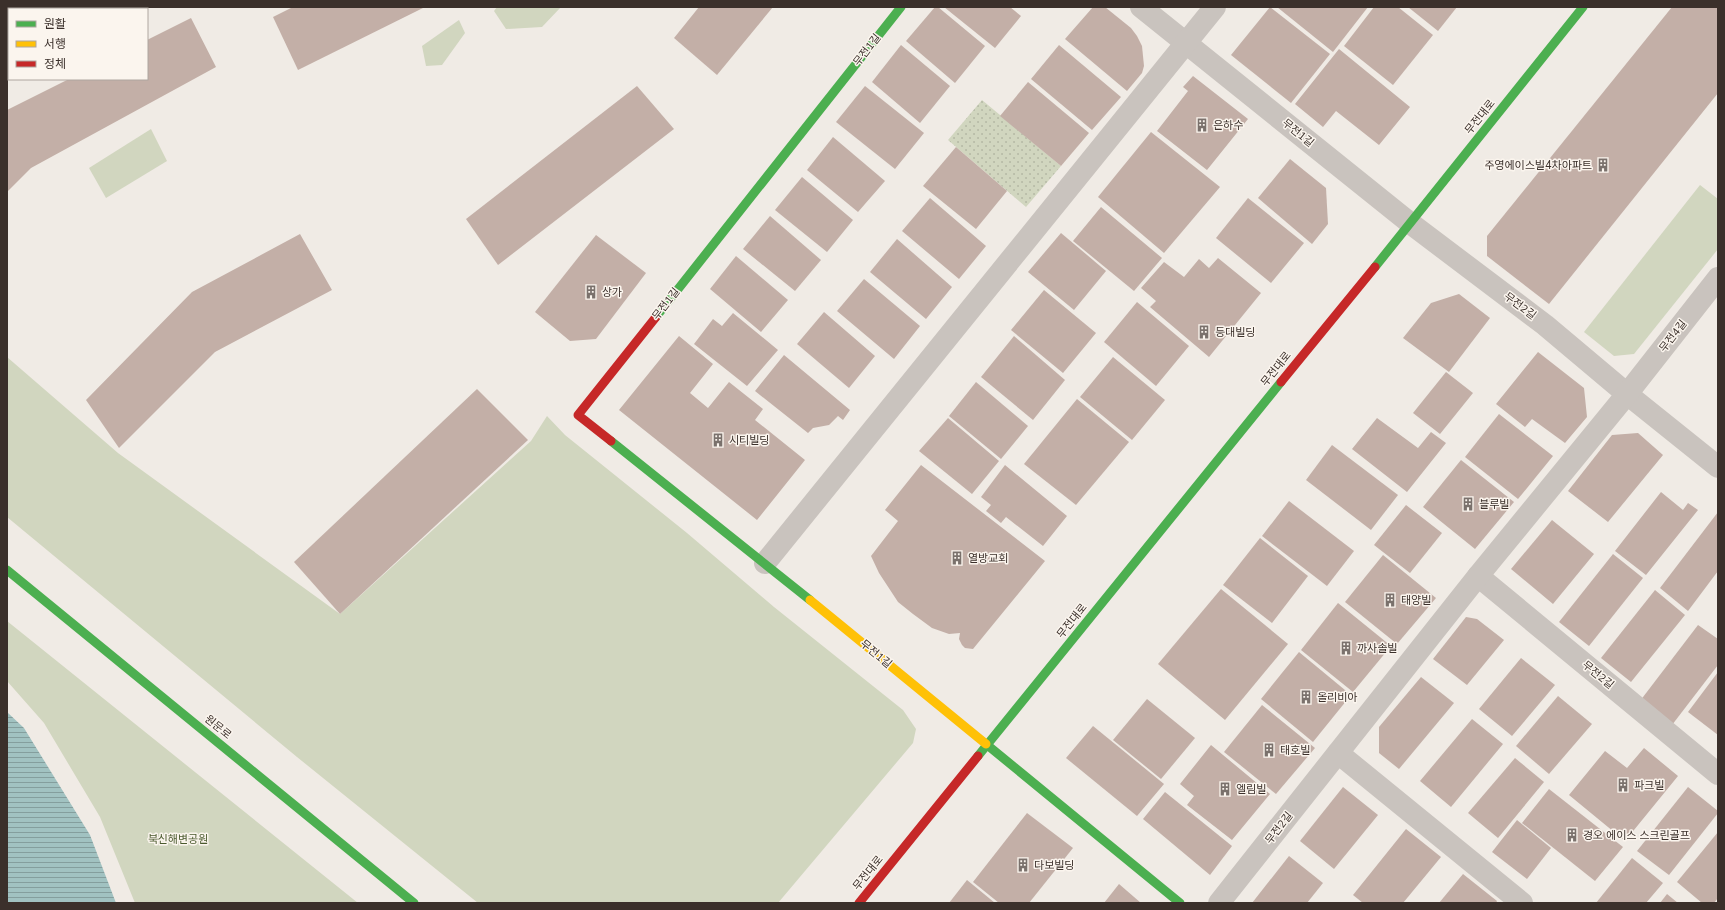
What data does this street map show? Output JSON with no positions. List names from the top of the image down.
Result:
{
  "streets": {
    "street": [
      "무전1길",
      "무전대로",
      "무전2길",
      "무전4길",
      "원문로"
    ]
  },
  "crossings": [
    ["무전1길", "무전대로"],
    ["무전1길", "무전2길"],
    ["무전대로", "무전2길"],
    ["무전2길", "무전4길"]
  ],
  "parks": ["북신해변공원"],
  "places": {
    "building": [
      "은하수",
      "주영에이스빌4차아파트",
      "상가",
      "등대빌딩",
      "시티빌딩",
      "블루빌",
      "열방교회",
      "태양빌",
      "까사솔빌",
      "올리비아",
      "태호빌",
      "파크빌",
      "엘림빌",
      "경오 에이스 스크린골프",
      "다보빌딩"
    ]
  },
  "legend": ["원활", "서행", "정체"]
}
